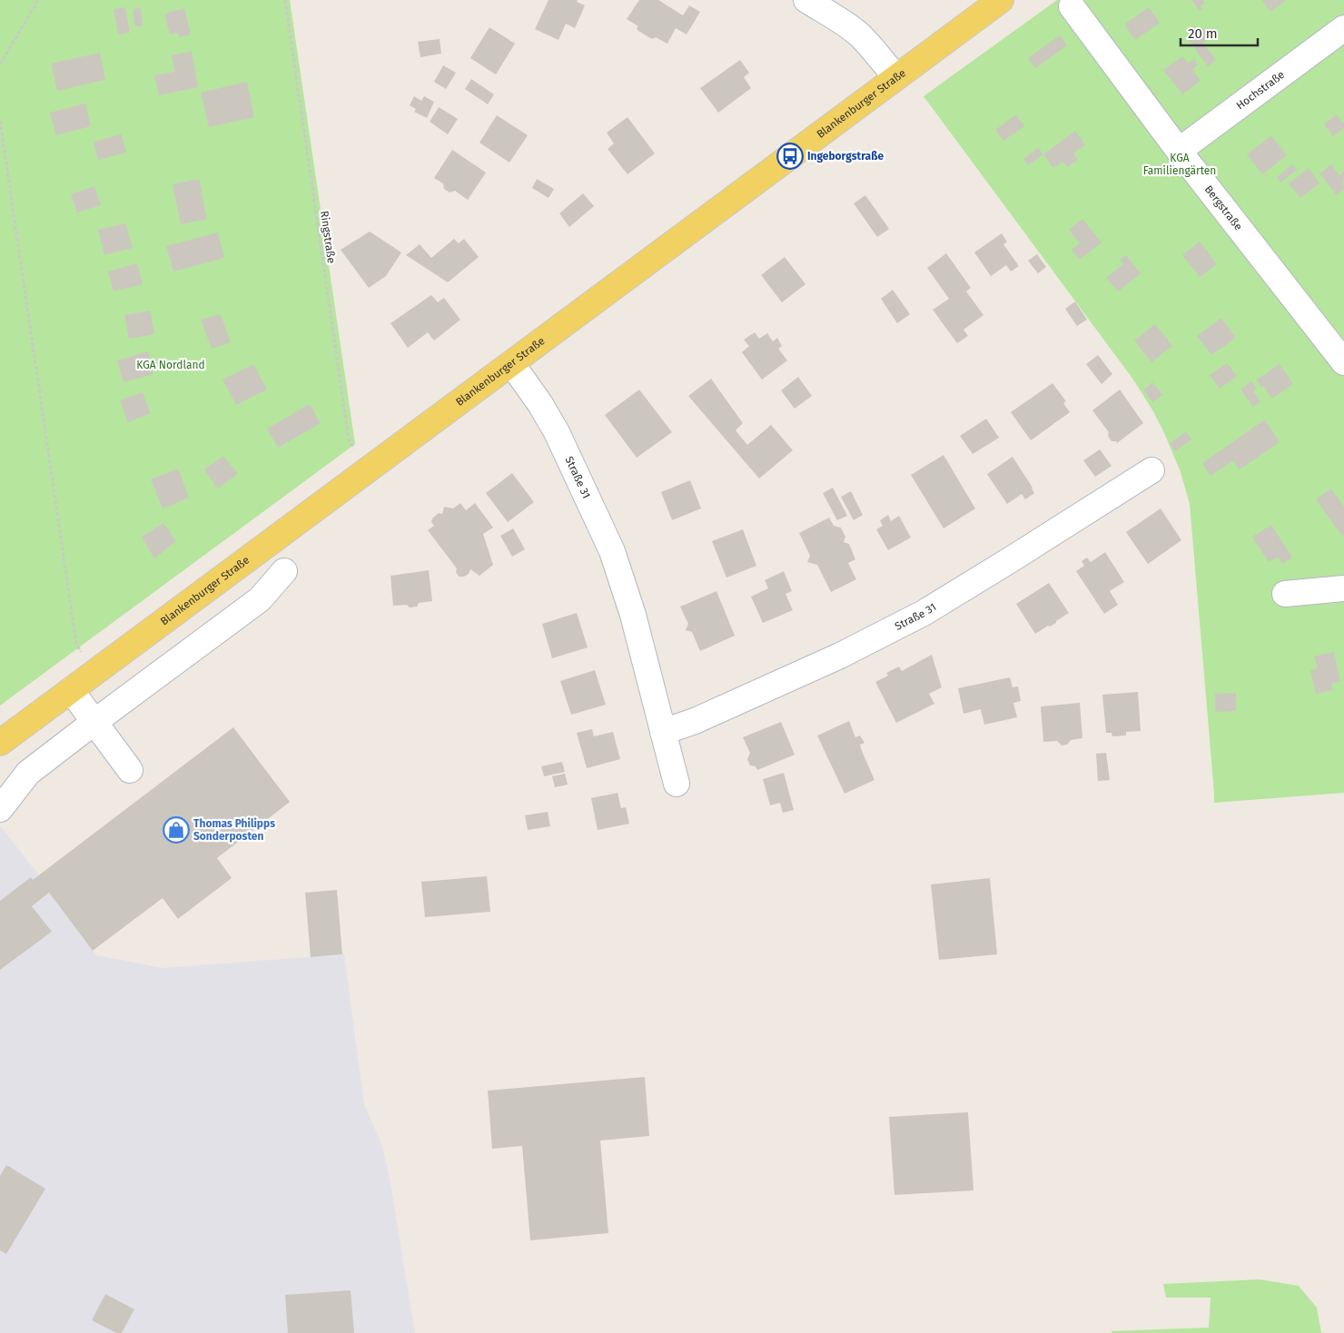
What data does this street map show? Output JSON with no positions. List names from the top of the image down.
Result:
{
  "streets": {
    "main road": ["Blankenburger Straße"],
    "street": ["Hochstraße", "Bergstraße", "Straße 31"],
    "path": ["Ringstraße"]
  },
  "crossings": [
    ["Hochstraße", "Bergstraße"],
    ["Blankenburger Straße", "Ringstraße"],
    ["Blankenburger Straße", "Straße 31"]
  ],
  "parks": ["KGA Familiengärten", "KGA Nordland"],
  "places": {
    "bus stop": ["Ingeborgstraße"],
    "shop": ["Thomas Philipps Sonderposten"]
  },
  "scale_bar": "20 m"
}
